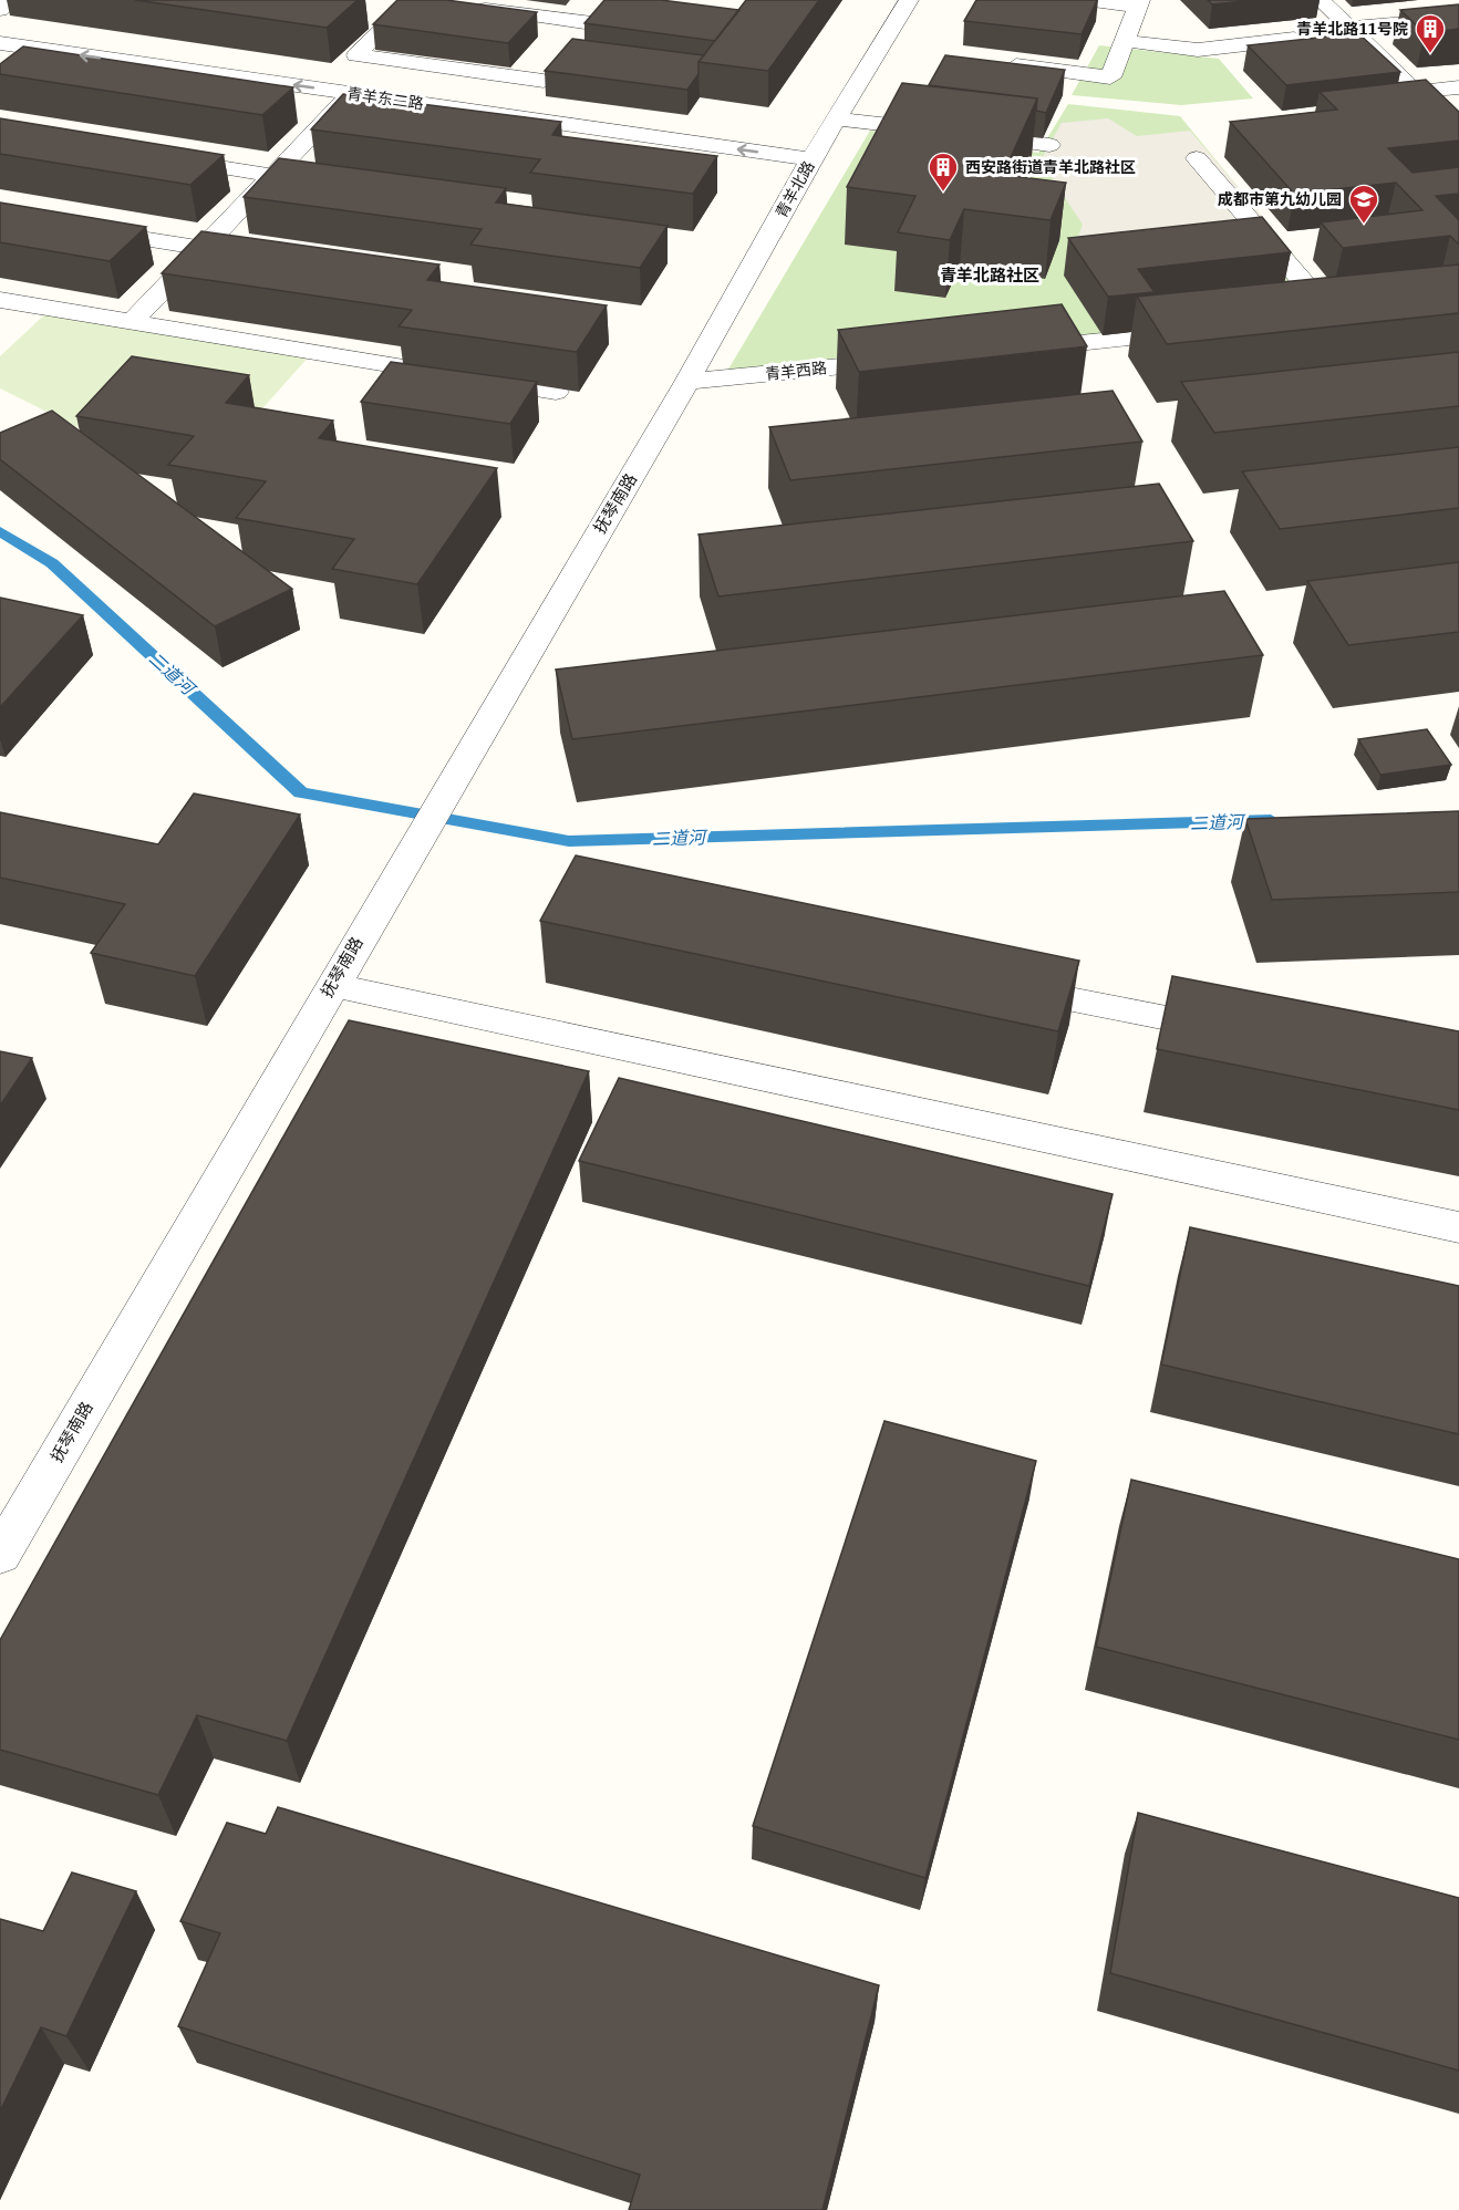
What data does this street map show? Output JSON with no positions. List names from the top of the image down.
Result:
{
  "streets": {
    "street": [
      "青羊东二路",
      "青羊北路",
      "青羊西路",
      "抚琴南路"
    ]
  },
  "crossings": [
    ["青羊东二路", "青羊北路"],
    ["青羊北路", "青羊西路"],
    ["青羊北路", "抚琴南路"],
    ["青羊西路", "抚琴南路"]
  ],
  "districts": ["青羊北路社区"],
  "water": ["二道河"],
  "places": {
    "building": ["青羊北路11号院", "西安路街道青羊北路社区"],
    "school or university": ["成都市第九幼儿园"]
  }
}
